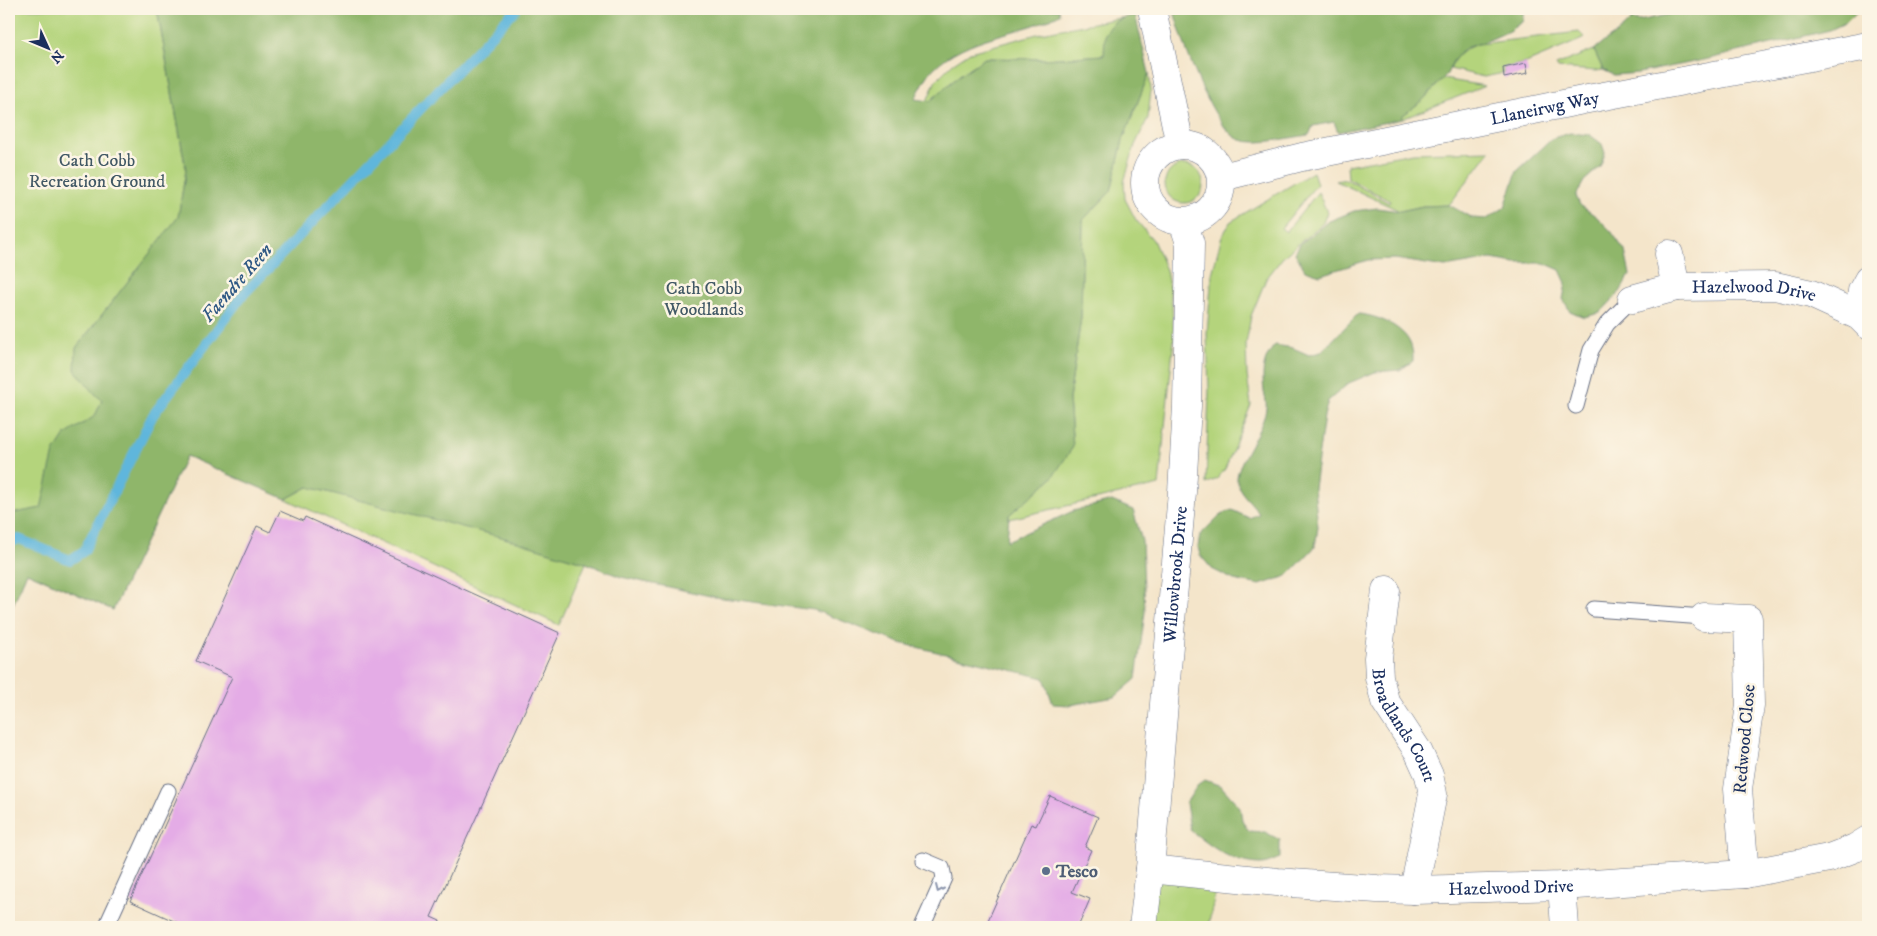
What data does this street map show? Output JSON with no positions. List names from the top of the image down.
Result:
{
  "streets": {
    "street": [
      "Llaneirwg Way",
      "Hazelwood Drive",
      "Willowbrook Drive",
      "Broadlands Court",
      "Redwood Close"
    ]
  },
  "crossings": [
    ["Llaneirwg Way", "Willowbrook Drive"],
    ["Hazelwood Drive", "Willowbrook Drive"],
    ["Hazelwood Drive", "Broadlands Court"],
    ["Hazelwood Drive", "Redwood Close"]
  ],
  "water": ["Faendre Reen"],
  "parks": ["Cath Cobb Recreation Ground", "Cath Cobb Woodlands"],
  "places": ["Tesco"],
  "north": "bottom right"
}
